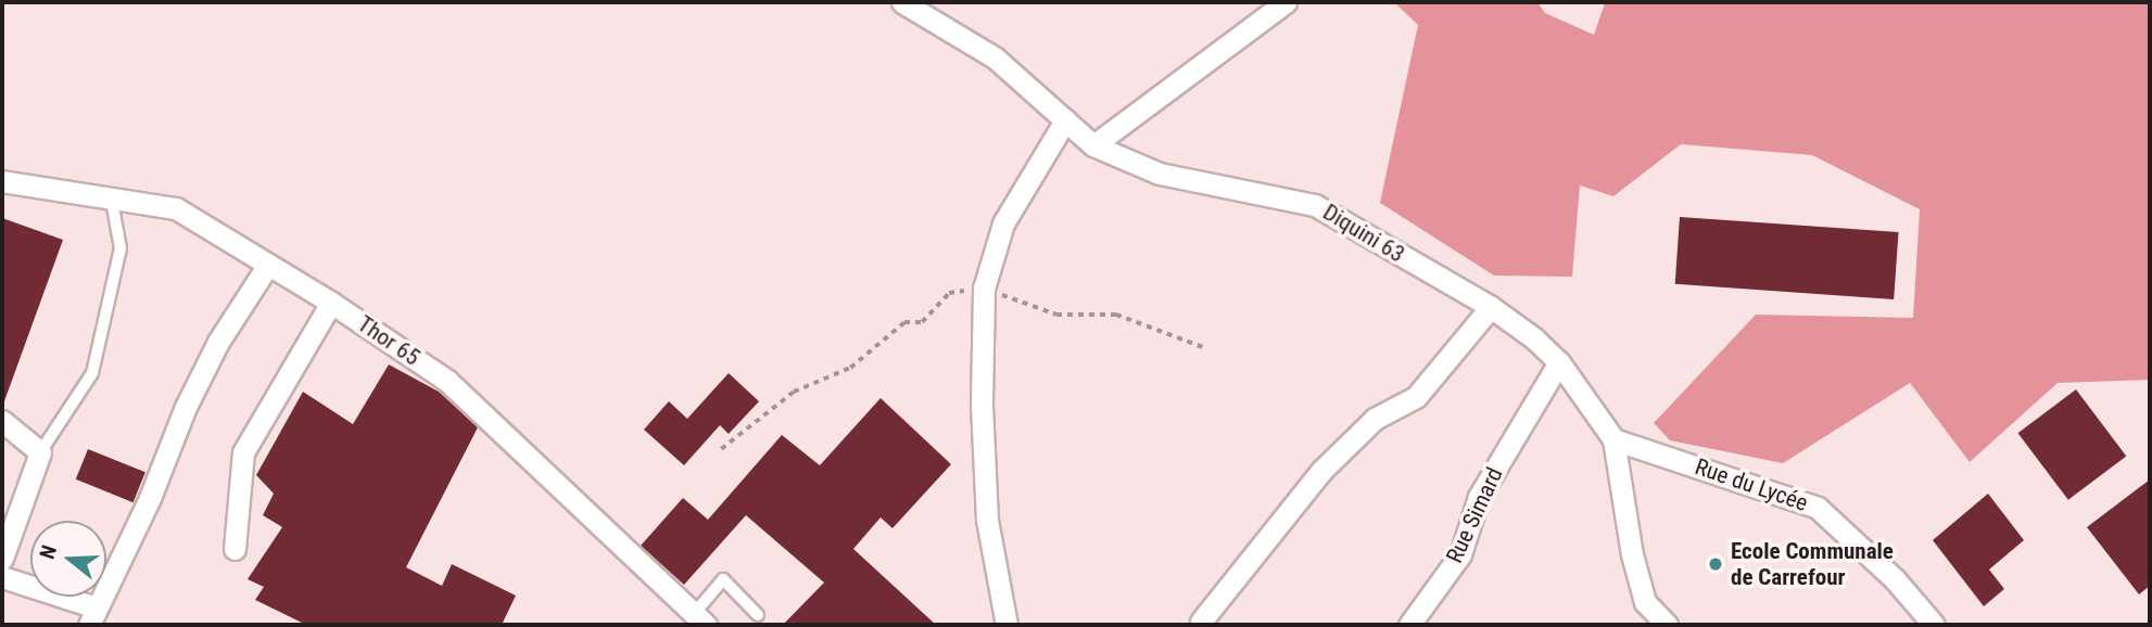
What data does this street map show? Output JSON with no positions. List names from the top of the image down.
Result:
{
  "streets": {
    "street": [
      "Diquini 63",
      "Thor 65",
      "Rue du Lycée",
      "Rue Simard"
    ]
  },
  "crossings": [
    ["Diquini 63", "Rue du Lycée"],
    ["Diquini 63", "Rue Simard"]
  ],
  "places": ["Ecole Communale de Carrefour"],
  "north": "left"
}
